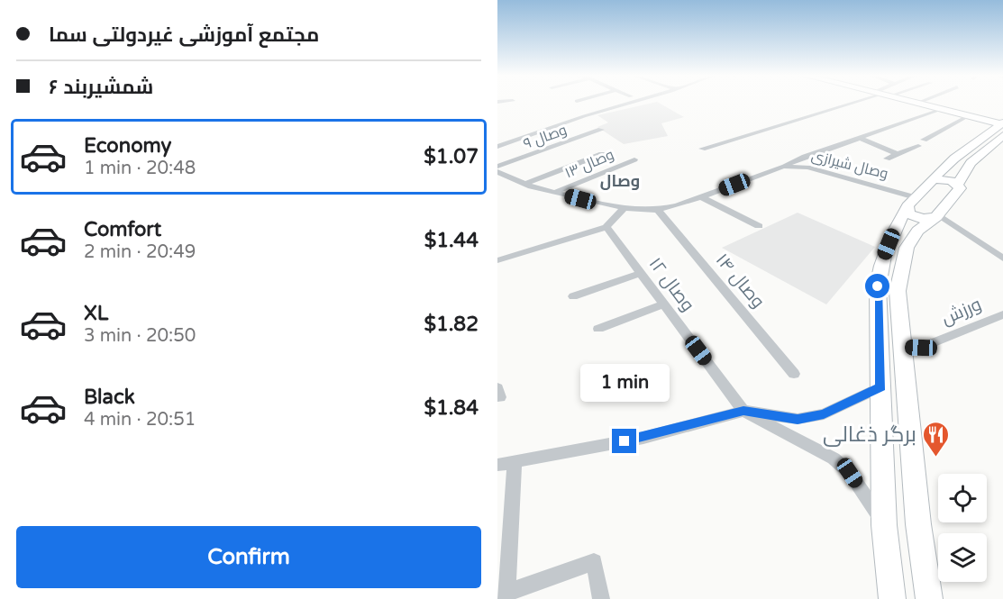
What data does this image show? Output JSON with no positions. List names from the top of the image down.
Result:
{
  "streets": {
    "street": [
      "وصال ۹",
      "وصال ۱۳",
      "وصال شیرازی",
      "وصال ۱۴",
      "وصال ۱۲",
      "ورزش"
    ]
  },
  "crossings": [
    ["وصال ۱۳", "وصال شیرازی"],
    ["وصال شیرازی", "وصال ۱۴"]
  ],
  "districts": ["وصال"],
  "places": {
    "restaurant": ["برگر ذغالی"]
  },
  "page": {
    "banner": ["مجتمع آموزشی غیردولتی سما", "شمشیربند ۶"],
    "list": [
      {
        "name": "Economy",
        "note": "1 min · 20:48",
        "value": "$1.07"
      },
      {
        "name": "Comfort",
        "note": "2 min · 20:49",
        "value": "$1.44"
      },
      {
        "name": "XL",
        "note": "3 min · 20:50",
        "value": "$1.82"
      },
      {
        "name": "Black",
        "note": "4 min · 20:51",
        "value": "$1.84"
      }
    ],
    "bubble": "1 min",
    "buttons": "Confirm"
  }
}
